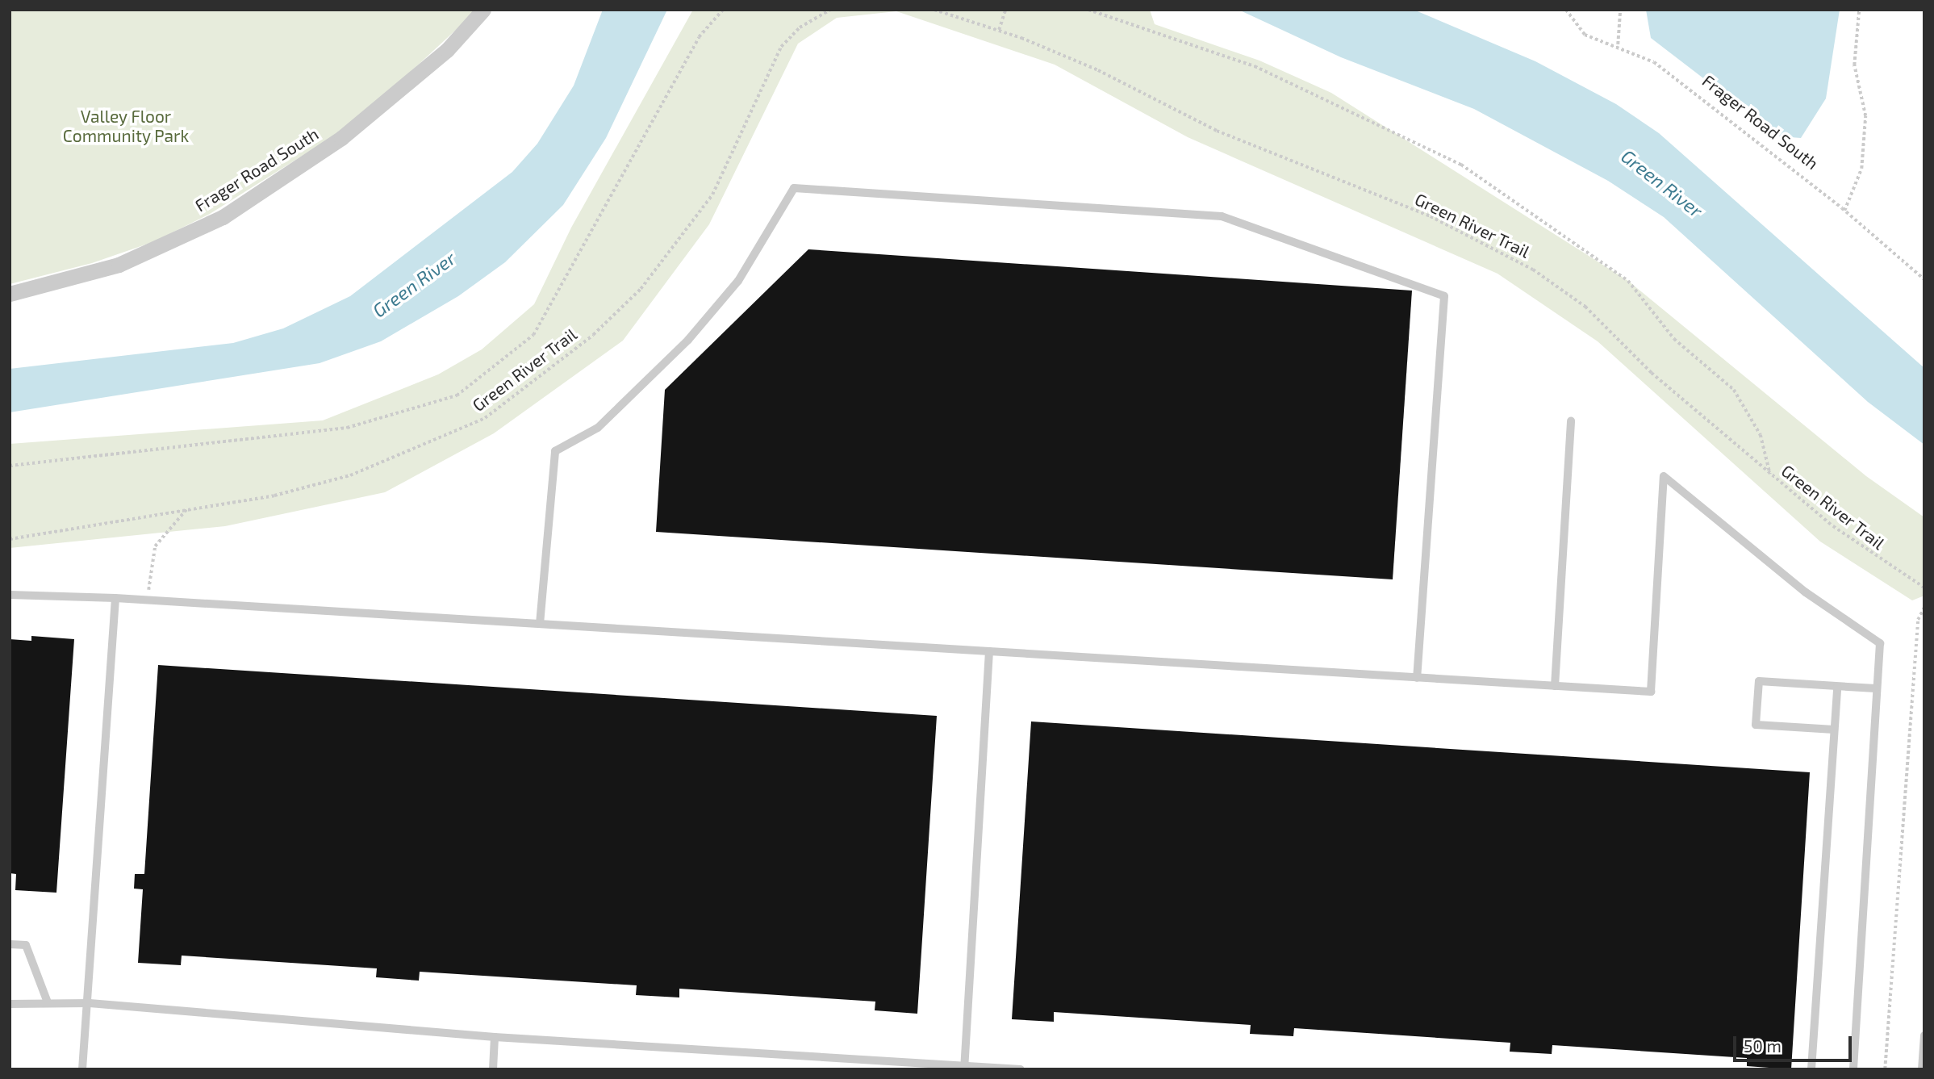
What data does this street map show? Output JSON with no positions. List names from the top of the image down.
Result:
{
  "streets": {
    "street": ["Frager Road South"],
    "path": ["Green River Trail"]
  },
  "water": ["Green River"],
  "parks": ["Valley Floor Community Park"],
  "scale_bar": "50 m"
}
